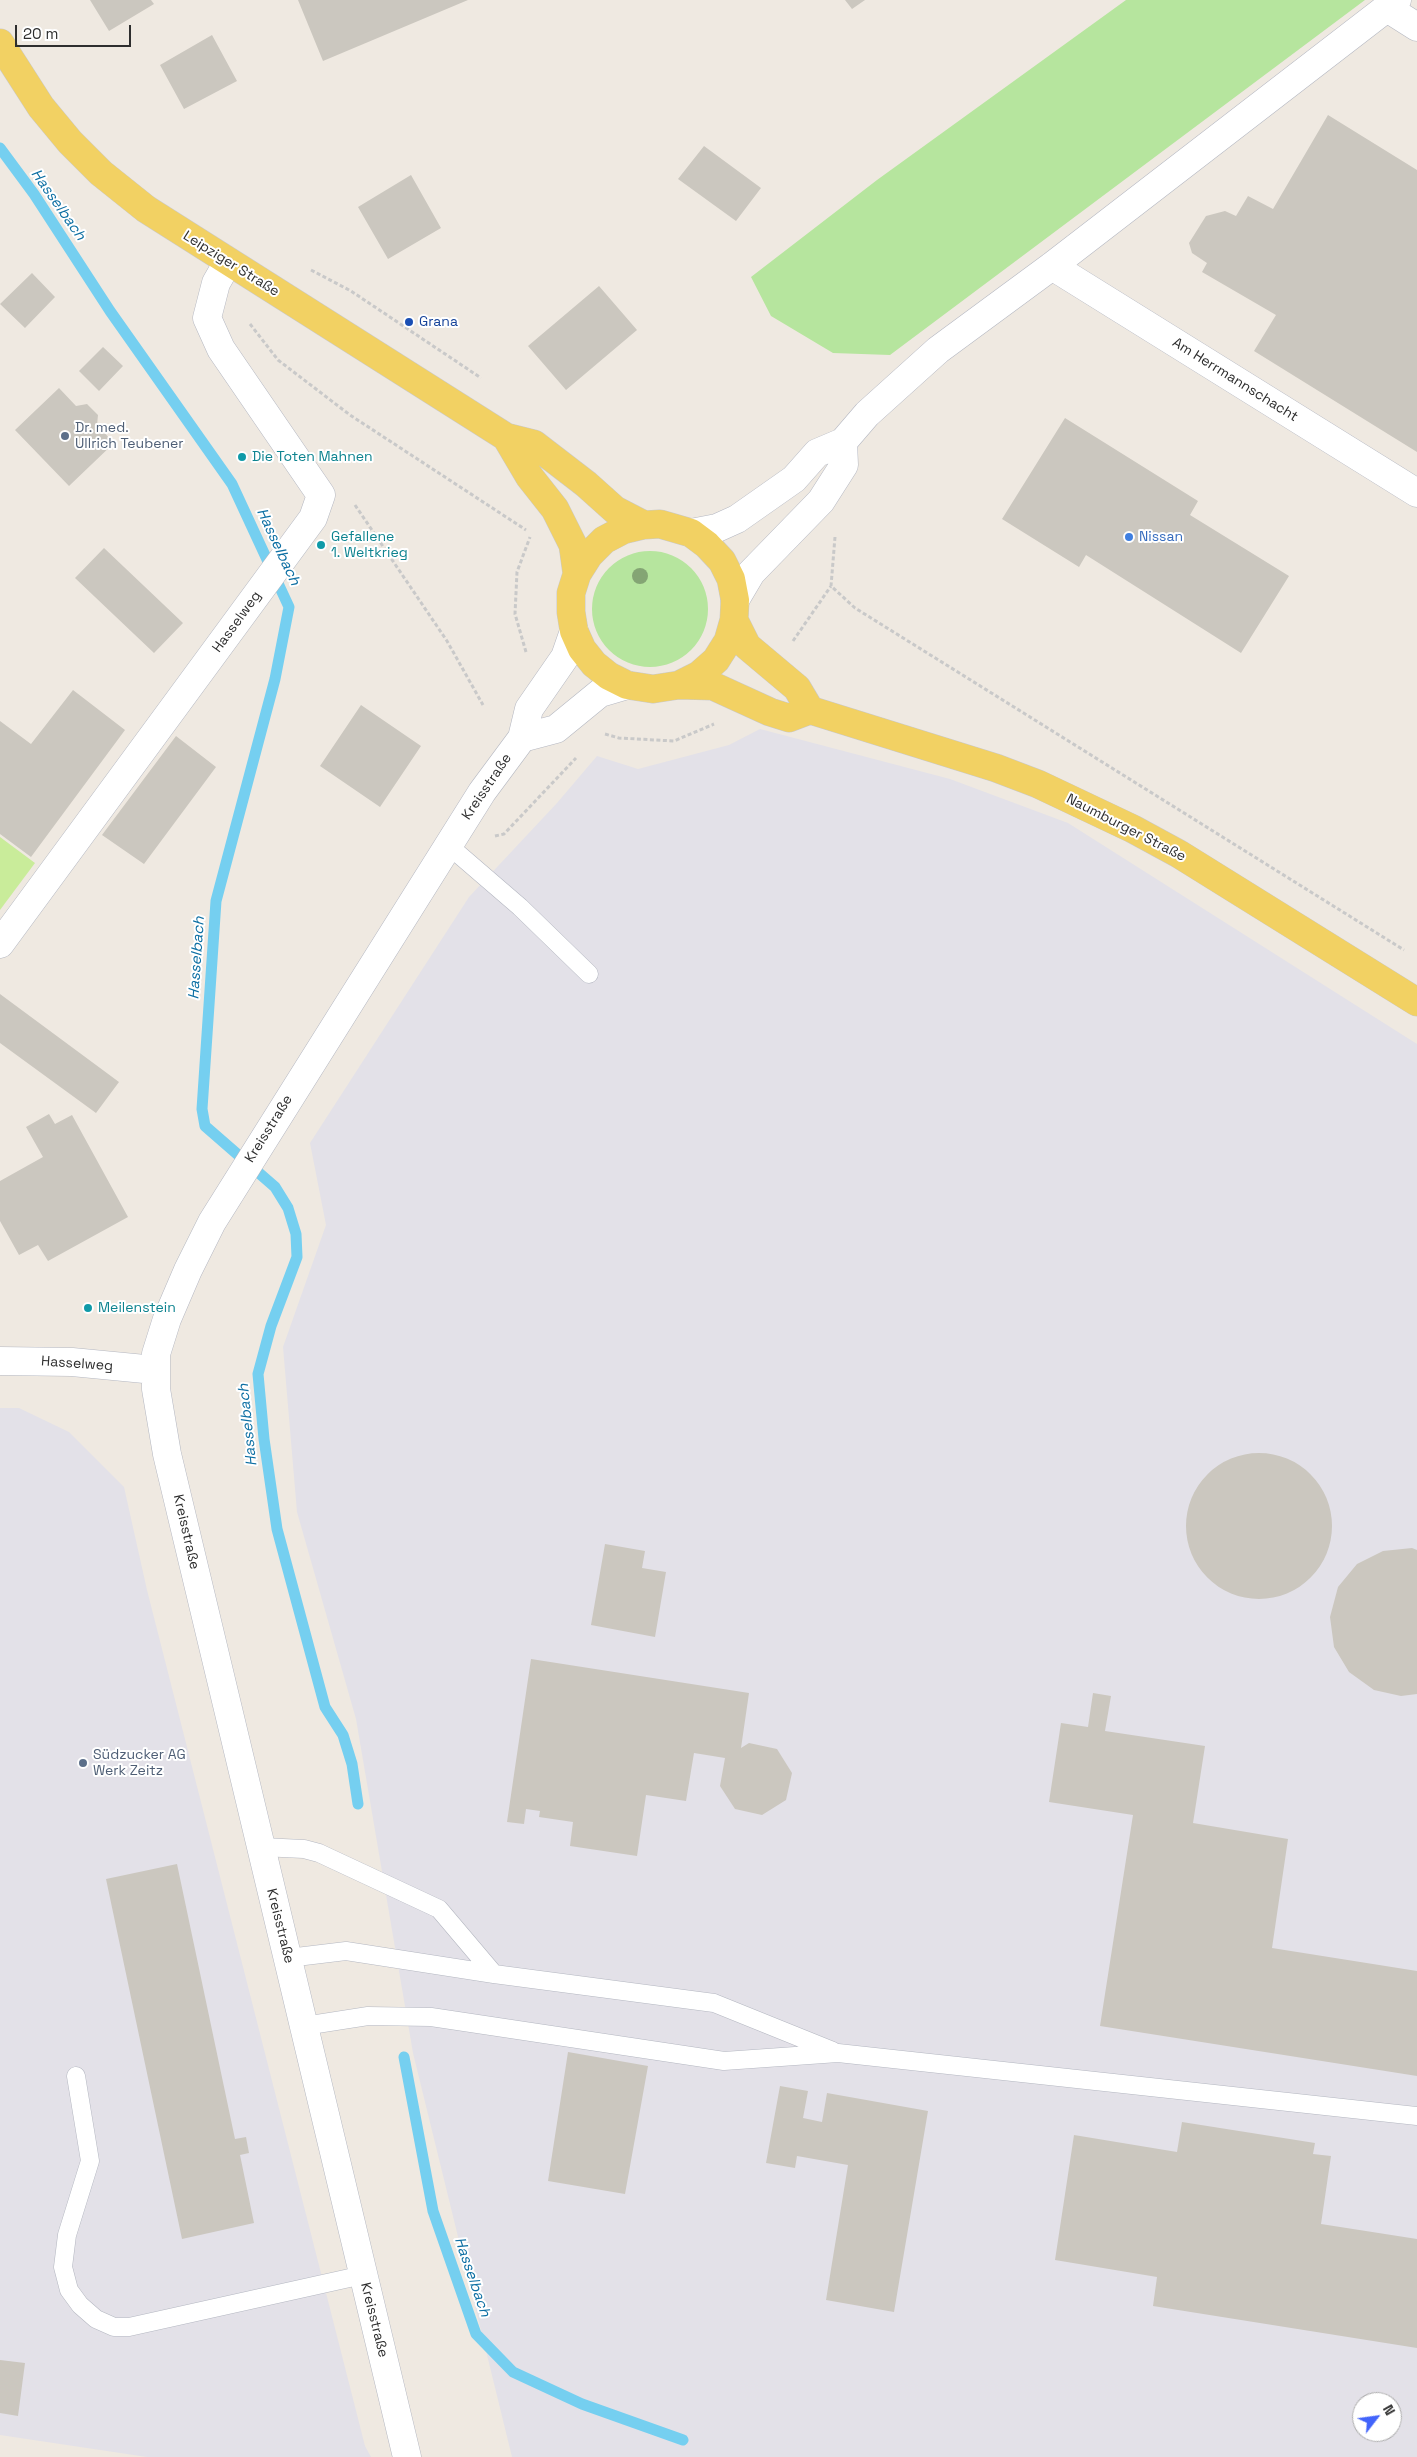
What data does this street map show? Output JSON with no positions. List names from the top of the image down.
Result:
{
  "streets": {
    "main road": ["Leipziger Straße", "Naumburger Straße"],
    "street": ["Am Herrmannschacht", "Hasselweg", "Kreisstraße"]
  },
  "crossings": [
    ["Leipziger Straße", "Kreisstraße"],
    ["Hasselweg", "Kreisstraße"]
  ],
  "water": ["Hasselbach"],
  "places": [
    "Grana",
    "Dr. med. Ullrich Teubener",
    "Die Toten Mahnen",
    "Nissan",
    "Gefallene 1. Weltkrieg",
    "Meilenstein",
    "Südzucker AG Werk Zeitz"
  ],
  "scale_bar": "20 m",
  "north": "top right"
}
